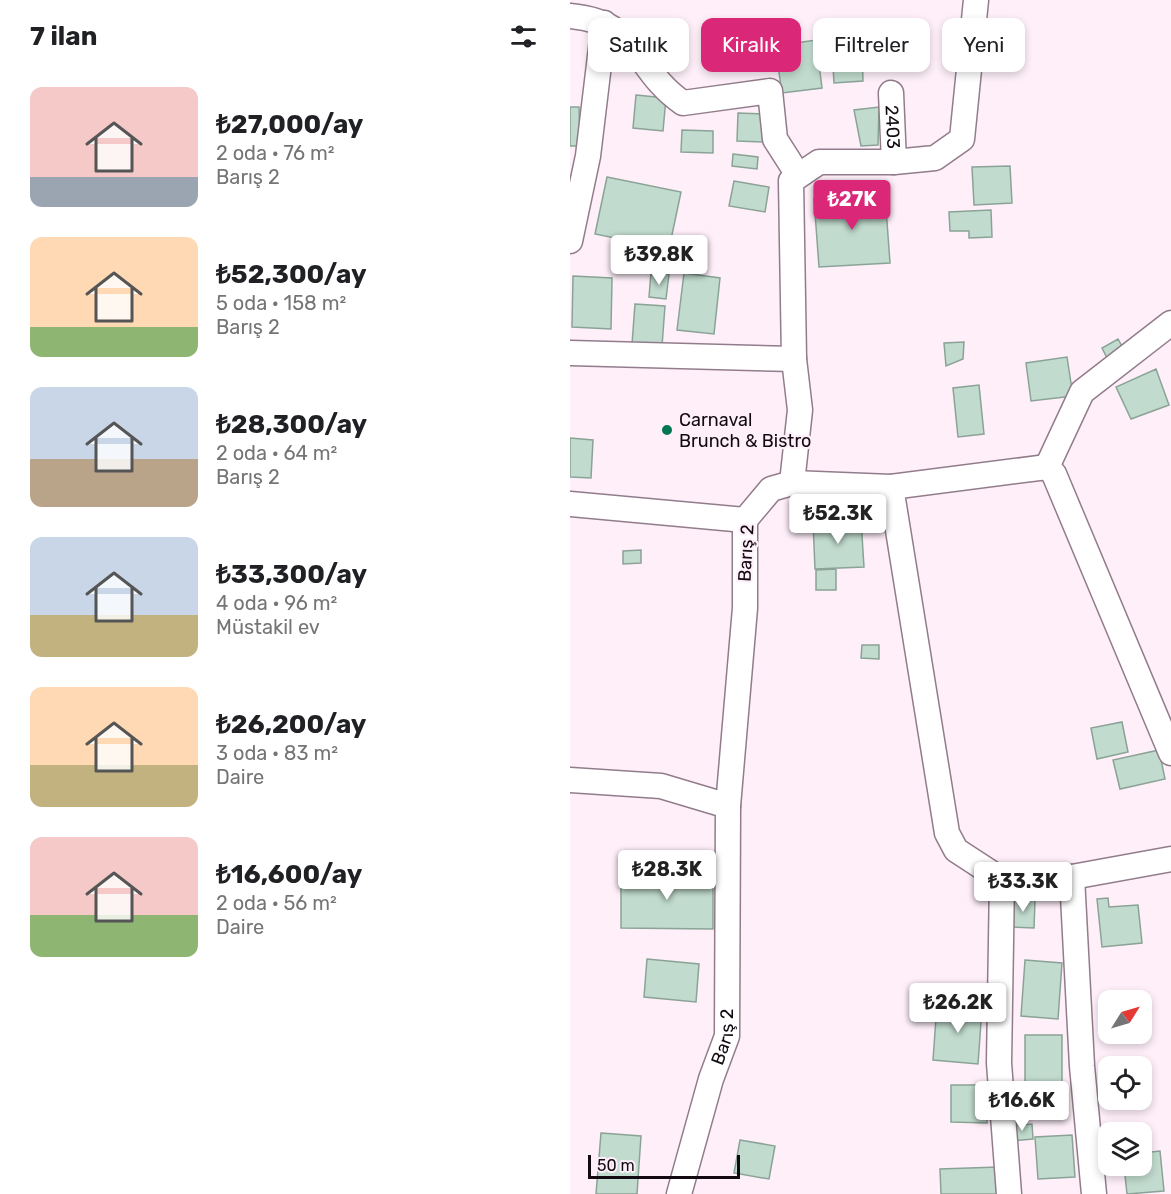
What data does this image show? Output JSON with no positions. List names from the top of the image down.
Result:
{
  "streets": {
    "street": ["2403", "Barış 2"]
  },
  "places": ["Carnaval Brunch & Bistro"],
  "scale_bar": "50 m",
  "north": "top right",
  "page": {
    "heading": "7 ilan",
    "chip": [
      "Satılık",
      "Kiralık",
      "Filtreler",
      "Yeni"
    ],
    "list": [
      {
        "name": "₺27,000/ay",
        "note": "2 oda · 76 m² · Barış 2"
      },
      {
        "name": "₺52,300/ay",
        "note": "5 oda · 158 m² · Barış 2"
      },
      {
        "name": "₺28,300/ay",
        "note": "2 oda · 64 m² · Barış 2"
      },
      {
        "name": "₺33,300/ay",
        "note": "4 oda · 96 m² · Müstakil ev"
      },
      {
        "name": "₺26,200/ay",
        "note": "3 oda · 83 m² · Daire"
      },
      {
        "name": "₺16,600/ay",
        "note": "2 oda · 56 m² · Daire"
      }
    ],
    "price": [
      "₺27K",
      "₺39.8K",
      "₺52.3K",
      "₺28.3K",
      "₺33.3K",
      "₺26.2K",
      "₺16.6K"
    ],
    "scale": "50 m"
  }
}
